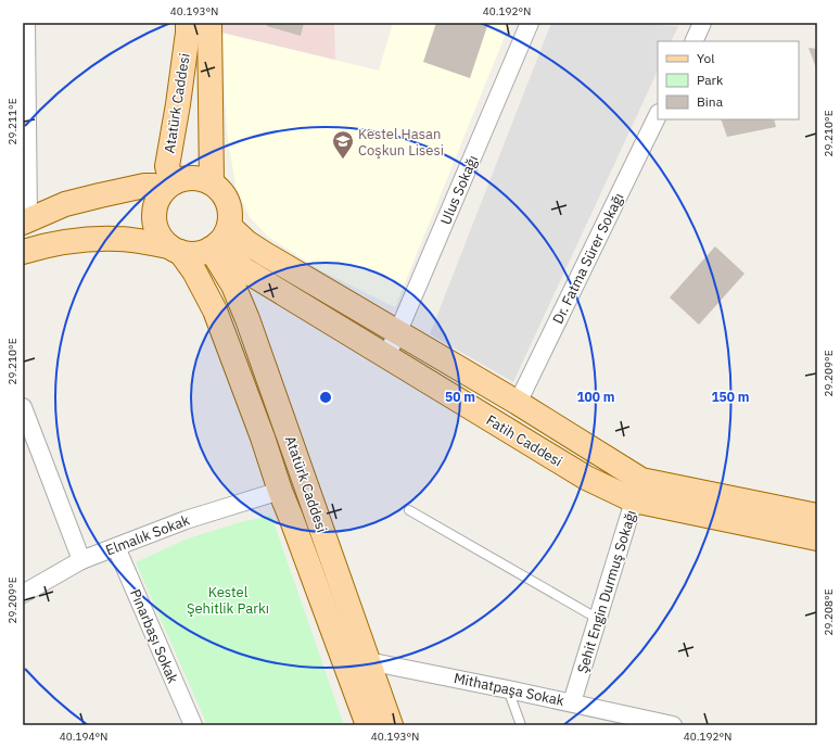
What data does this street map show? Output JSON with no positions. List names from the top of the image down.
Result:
{
  "streets": {
    "main road": ["Atatürk Caddesi", "Fatih Caddesi"],
    "street": [
      "Ulus Sokağı",
      "Dr. Fatma Sürer Sokağı",
      "Elmalık Sokak",
      "Şehit Engin Durmuş Sokağı",
      "Pınarbaşı Sokak",
      "Mithatpaşa Sokak"
    ]
  },
  "crossings": [
    ["Atatürk Caddesi", "Fatih Caddesi"],
    ["Atatürk Caddesi", "Elmalık Sokak"],
    ["Atatürk Caddesi", "Mithatpaşa Sokak"],
    ["Ulus Sokağı", "Fatih Caddesi"],
    ["Dr. Fatma Sürer Sokağı", "Fatih Caddesi"],
    ["Fatih Caddesi", "Şehit Engin Durmuş Sokağı"],
    ["Elmalık Sokak", "Pınarbaşı Sokak"],
    ["Şehit Engin Durmuş Sokağı", "Mithatpaşa Sokak"]
  ],
  "parks": ["Kestel Şehitlik Parkı"],
  "places": {
    "school or university": ["Kestel Hasan Coşkun Lisesi"]
  },
  "legend": ["Yol", "Park", "Bina"],
  "coordinates": [
    "40.193°N",
    "40.192°N",
    "29.211°E",
    "29.210°E",
    "29.209°E",
    "29.208°E",
    "40.194°N"
  ],
  "rings": ["50 m", "100 m", "150 m"]
}
